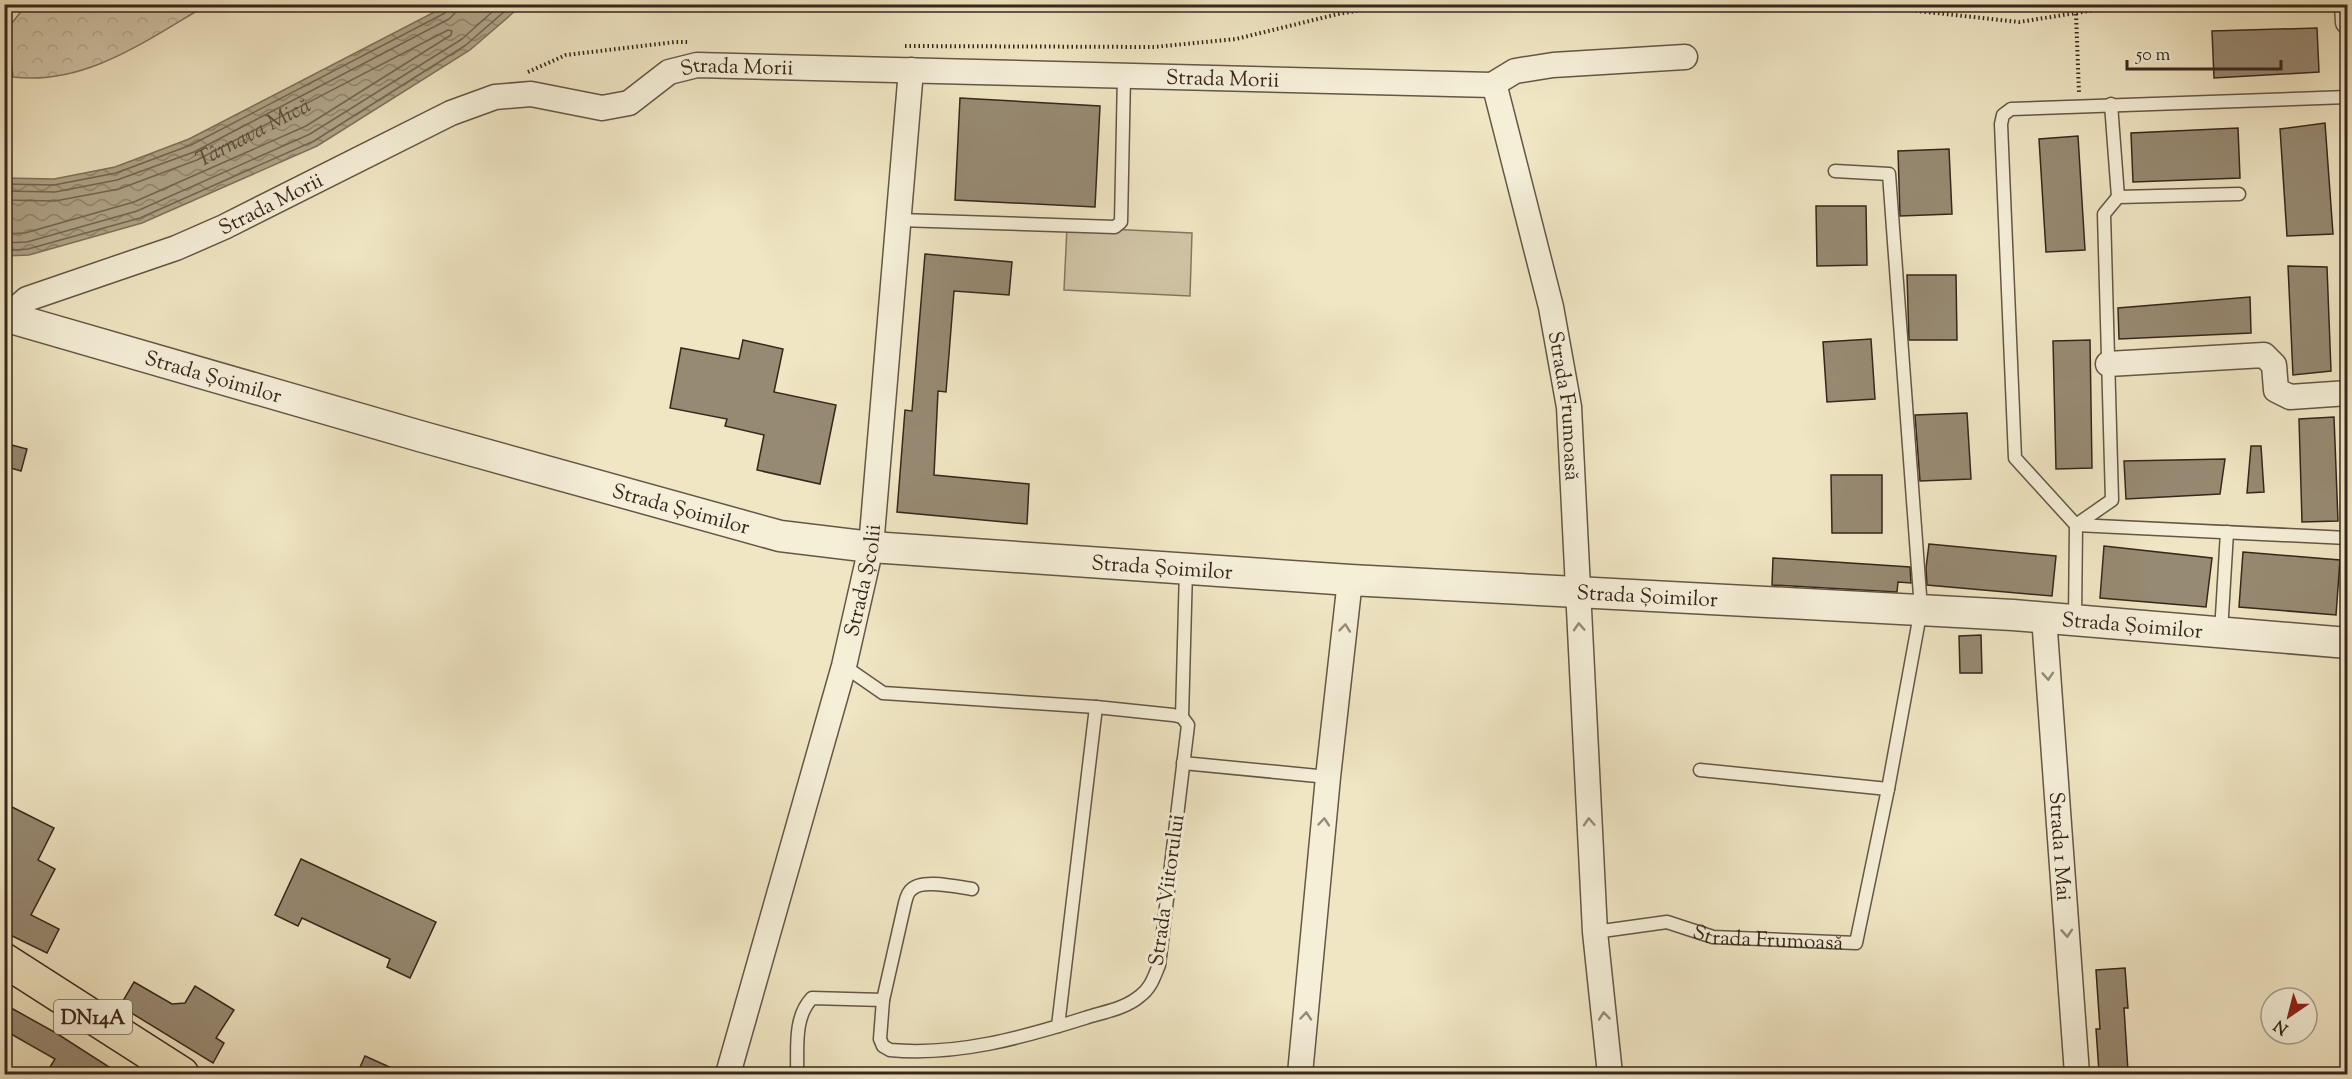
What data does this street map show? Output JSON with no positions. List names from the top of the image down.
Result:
{
  "streets": {
    "main road": ["DN14A"],
    "street": [
      "Strada Morii",
      "Strada Șoimilor",
      "Strada Frumoasă",
      "Strada Școlii",
      "Strada 1 Mai"
    ],
    "lane": ["Strada Viitorului"]
  },
  "crossings": [
    ["Strada Morii", "Strada Șoimilor"],
    ["Strada Morii", "Strada Frumoasă"],
    ["Strada Morii", "Strada Școlii"],
    ["Strada Șoimilor", "Strada Frumoasă"],
    ["Strada Șoimilor", "Strada Școlii"],
    ["Strada Șoimilor", "Strada 1 Mai"],
    ["Strada Șoimilor", "Strada Viitorului"]
  ],
  "one_way": ["Strada 1 Mai"],
  "water": ["Târnava Mică"],
  "scale_bar": "50 m",
  "north": "bottom left"
}
